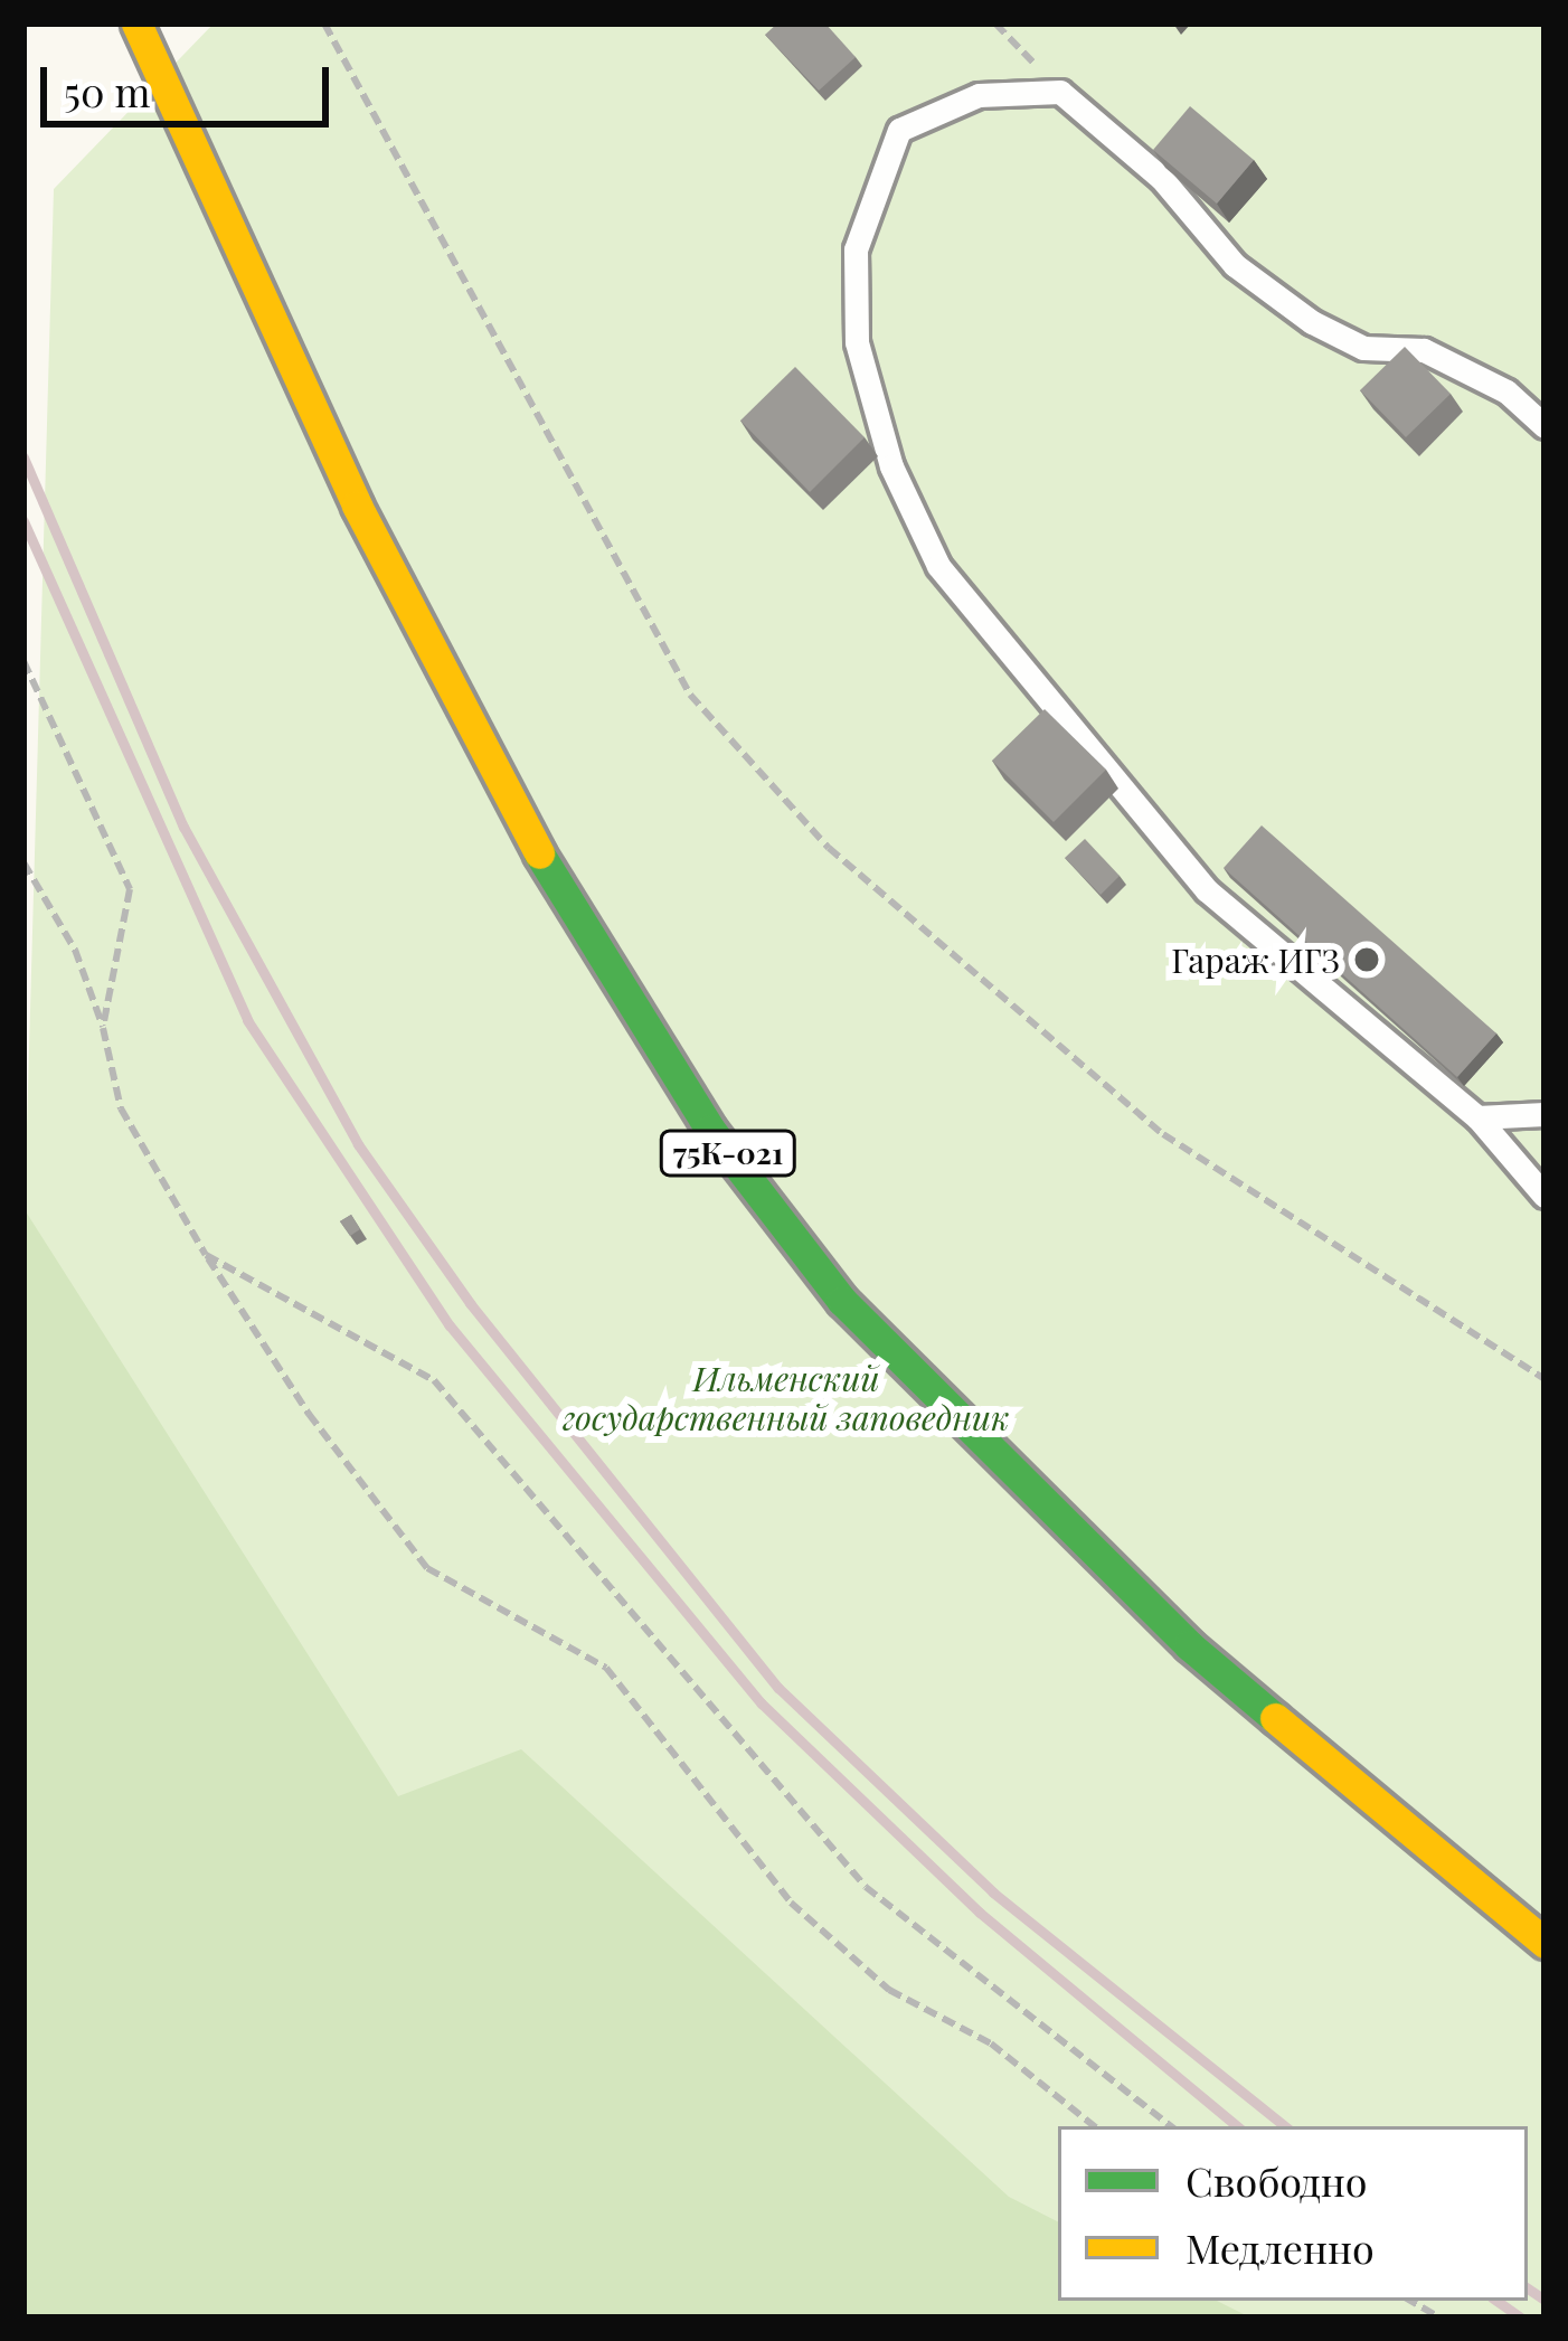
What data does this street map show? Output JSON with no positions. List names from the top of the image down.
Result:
{
  "streets": {
    "main road": ["75К-021"]
  },
  "parks": ["Ильменский государственный заповедник"],
  "places": ["Гараж ИГЗ"],
  "legend": ["Свободно", "Медленно"],
  "scale_bar": "50 m"
}
